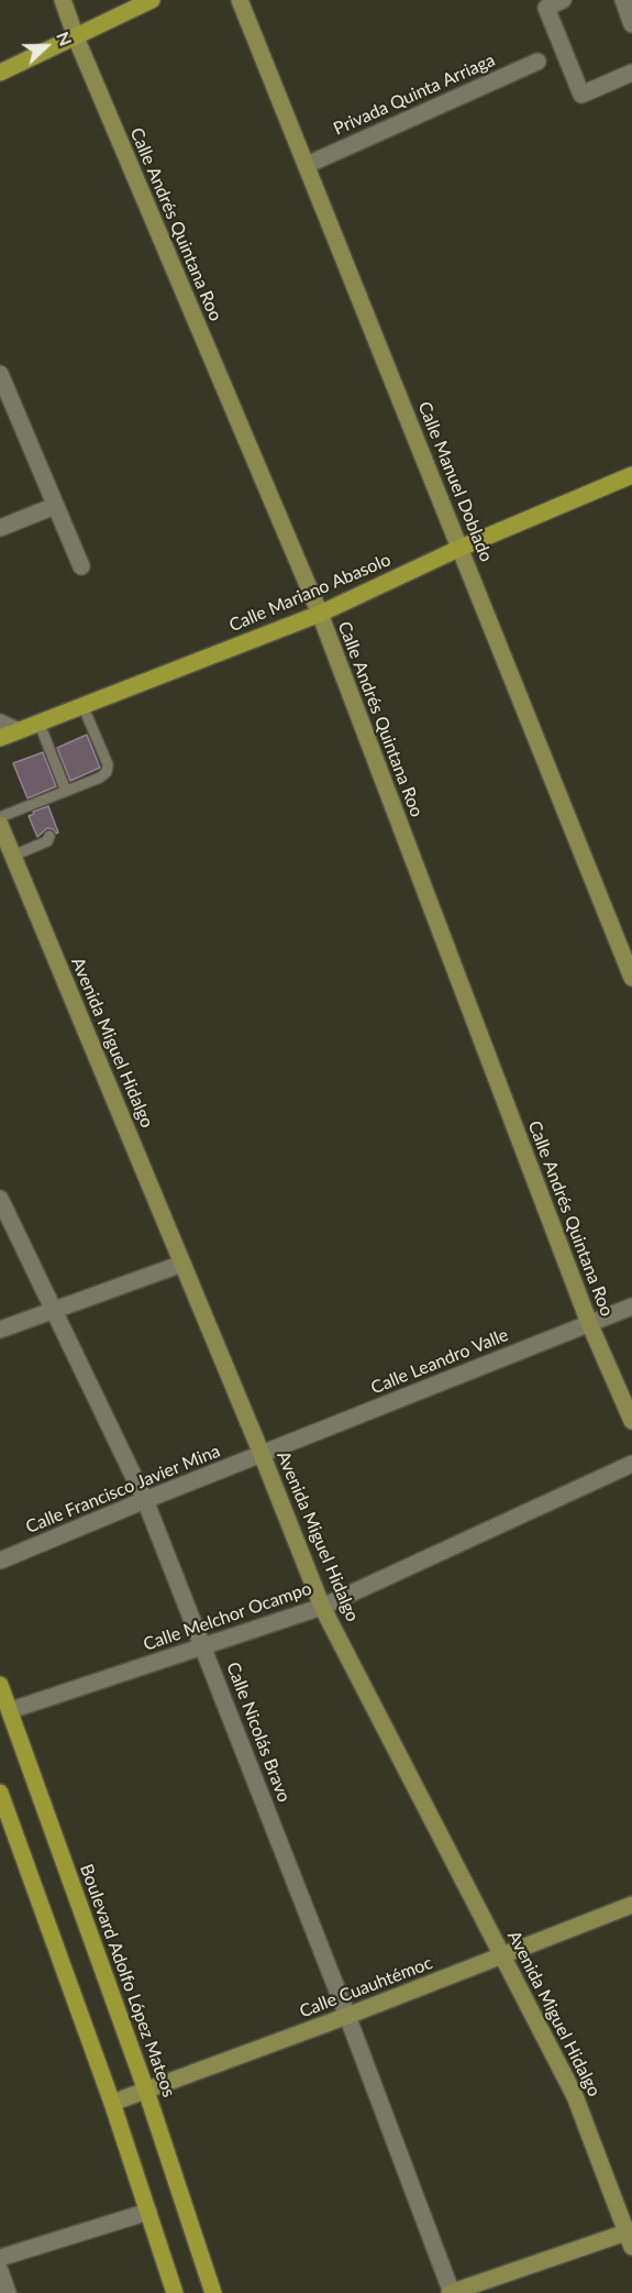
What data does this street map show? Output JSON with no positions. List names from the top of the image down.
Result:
{
  "streets": {
    "main road": [
      "Calle Andrés Quintana Roo",
      "Calle Manuel Doblado",
      "Calle Mariano Abasolo",
      "Avenida Miguel Hidalgo",
      "Boulevard Adolfo López Mateos",
      "Calle Cuauhtémoc"
    ],
    "street": [
      "Privada Quinta Arriaga",
      "Calle Leandro Valle",
      "Calle Francisco Javier Mina",
      "Calle Melchor Ocampo",
      "Calle Nicolás Bravo"
    ]
  },
  "crossings": [
    ["Privada Quinta Arriaga", "Calle Manuel Doblado"],
    ["Calle Andrés Quintana Roo", "Calle Mariano Abasolo"],
    ["Calle Andrés Quintana Roo", "Calle Leandro Valle"],
    ["Calle Manuel Doblado", "Calle Mariano Abasolo"],
    ["Avenida Miguel Hidalgo", "Calle Leandro Valle"],
    ["Avenida Miguel Hidalgo", "Calle Francisco Javier Mina"],
    ["Avenida Miguel Hidalgo", "Calle Melchor Ocampo"],
    ["Avenida Miguel Hidalgo", "Calle Cuauhtémoc"],
    ["Calle Leandro Valle", "Calle Francisco Javier Mina"],
    ["Calle Francisco Javier Mina", "Calle Nicolás Bravo"],
    ["Calle Melchor Ocampo", "Calle Nicolás Bravo"],
    ["Calle Melchor Ocampo", "Boulevard Adolfo López Mateos"],
    ["Calle Nicolás Bravo", "Calle Cuauhtémoc"],
    ["Boulevard Adolfo López Mateos", "Calle Cuauhtémoc"]
  ],
  "north": "right"
}
